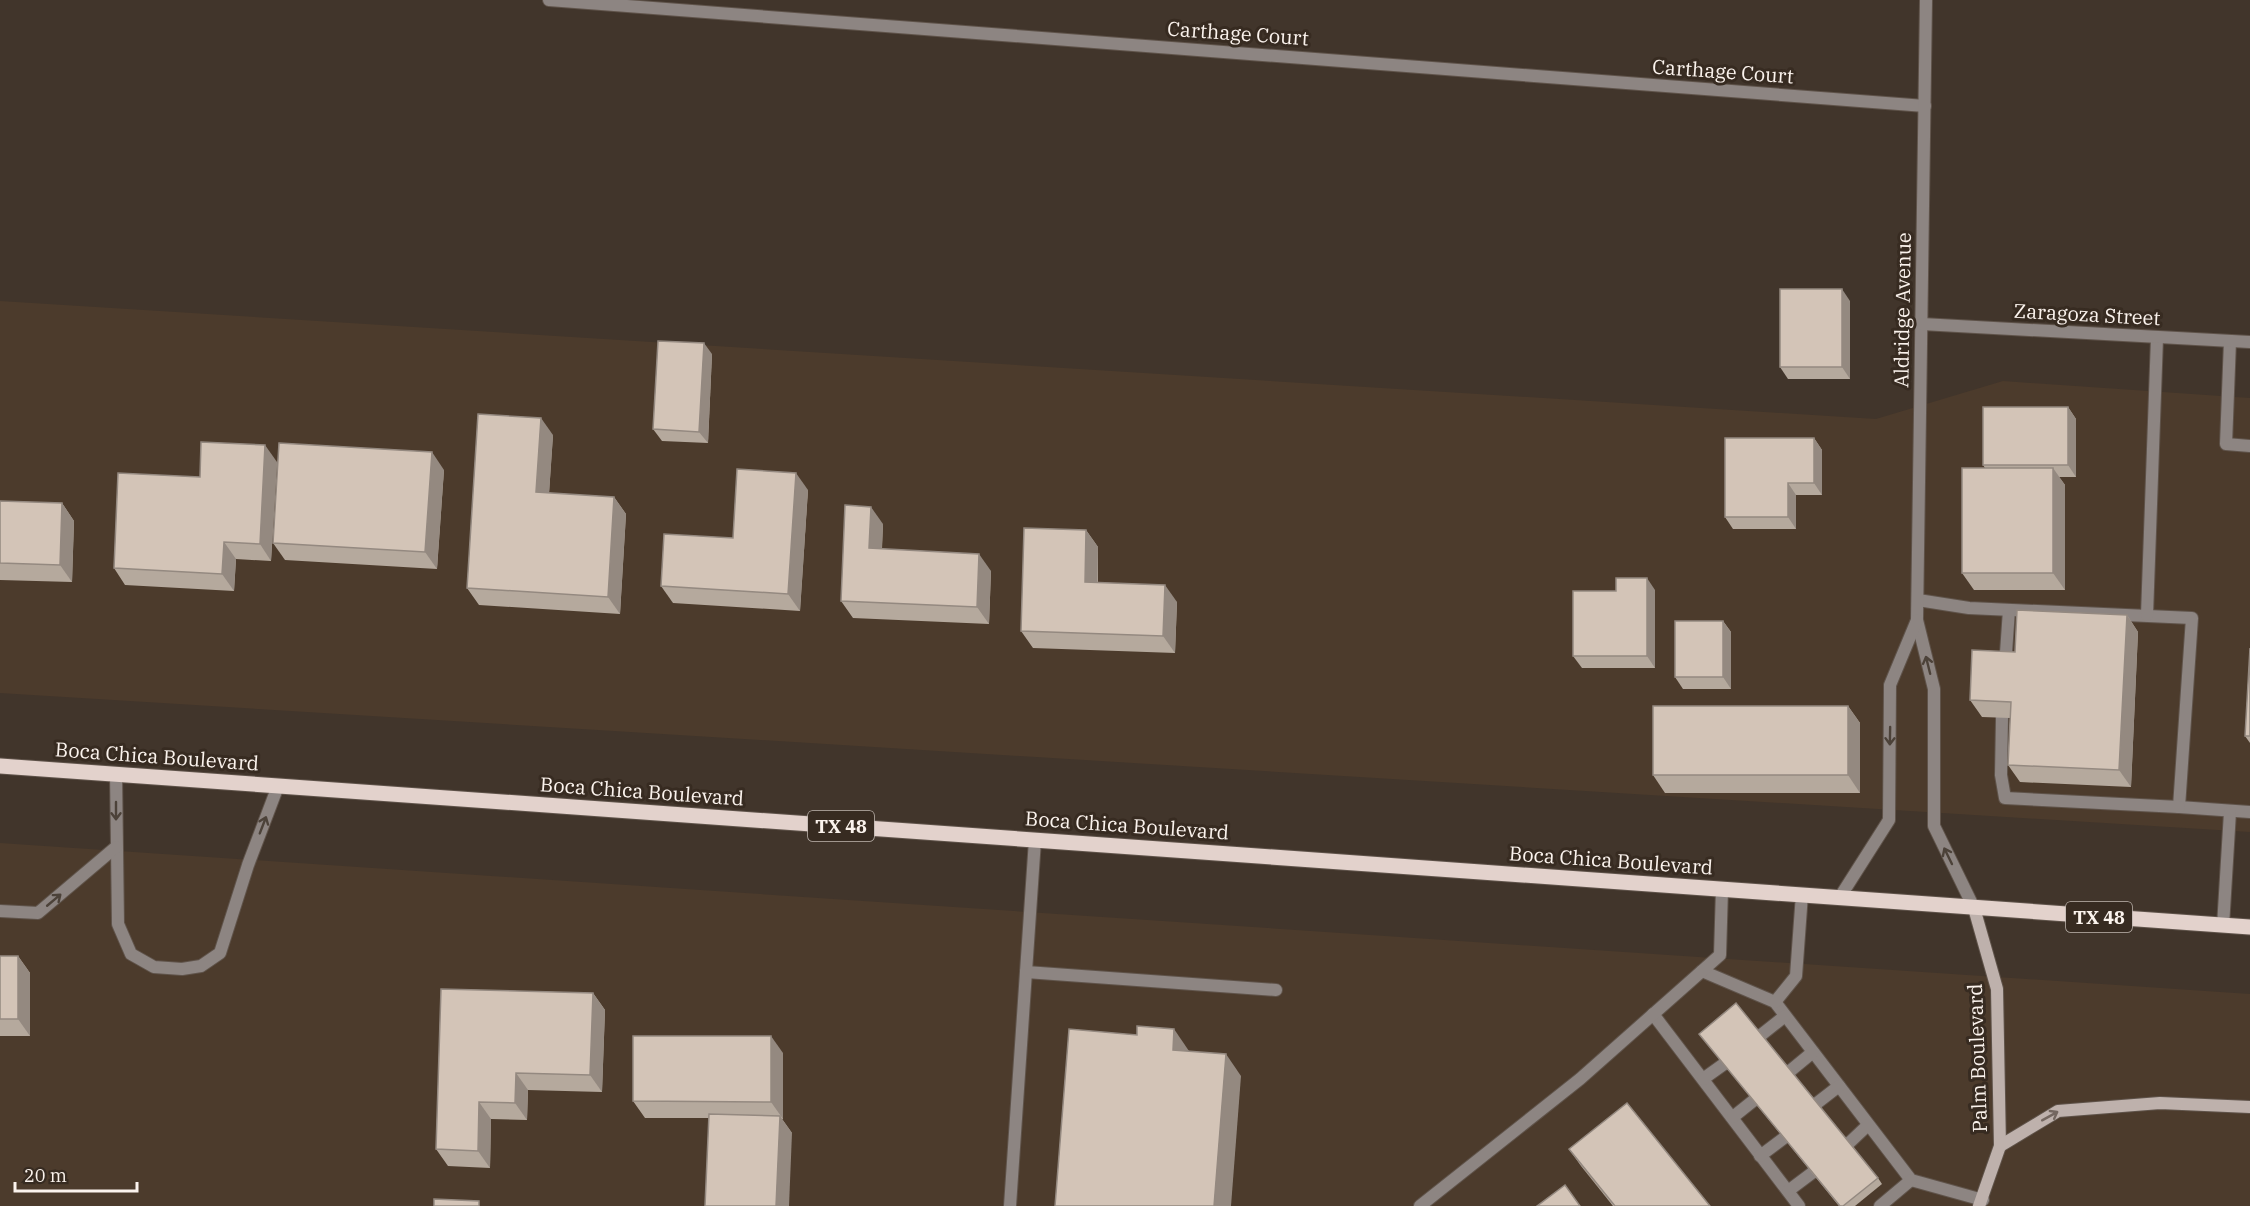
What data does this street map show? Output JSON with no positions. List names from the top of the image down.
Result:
{
  "streets": {
    "main road": ["Boca Chica Boulevard", "TX 48", "Palm Boulevard"],
    "street": ["Carthage Court", "Aldridge Avenue", "Zaragoza Street"]
  },
  "crossings": [
    ["Carthage Court", "Aldridge Avenue"],
    ["Aldridge Avenue", "Zaragoza Street"],
    ["Aldridge Avenue", "Boca Chica Boulevard"],
    ["Aldridge Avenue", "Palm Boulevard"],
    ["Boca Chica Boulevard", "Palm Boulevard"]
  ],
  "scale_bar": "20 m"
}
